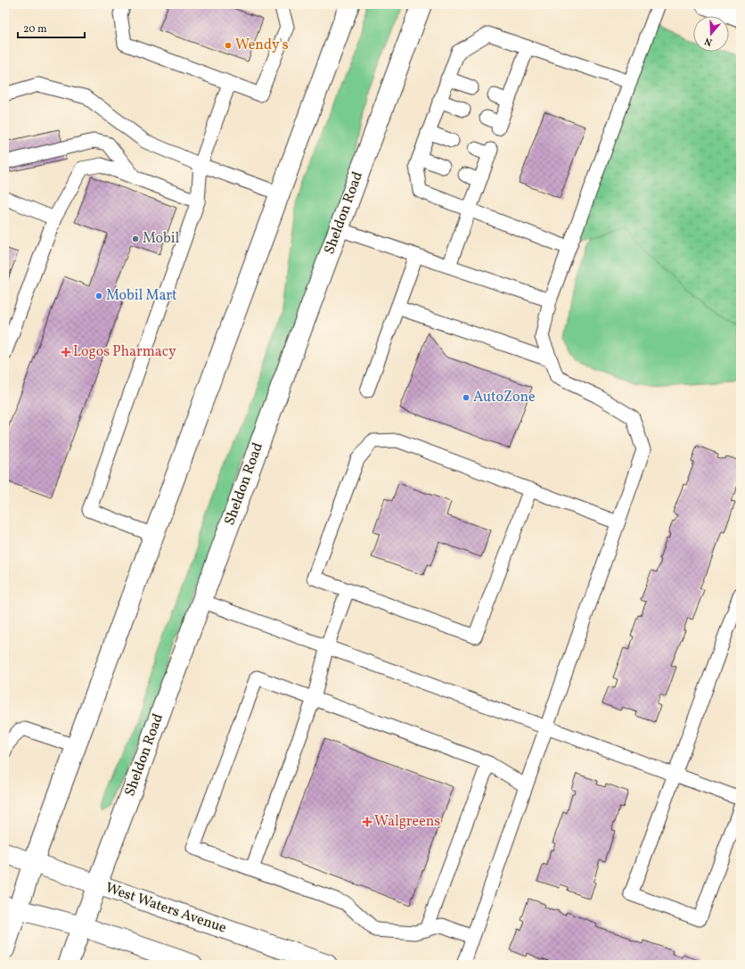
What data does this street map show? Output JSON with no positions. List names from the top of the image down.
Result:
{
  "streets": {
    "main road": ["Sheldon Road", "West Waters Avenue"]
  },
  "crossings": [
    ["Sheldon Road", "West Waters Avenue"]
  ],
  "places": {
    "other": [
      "Wendy's",
      "Mobil",
      "Mobil Mart",
      "AutoZone"
    ],
    "health": ["Logos Pharmacy", "Walgreens"]
  },
  "scale_bar": "20 m",
  "north": "bottom"
}
